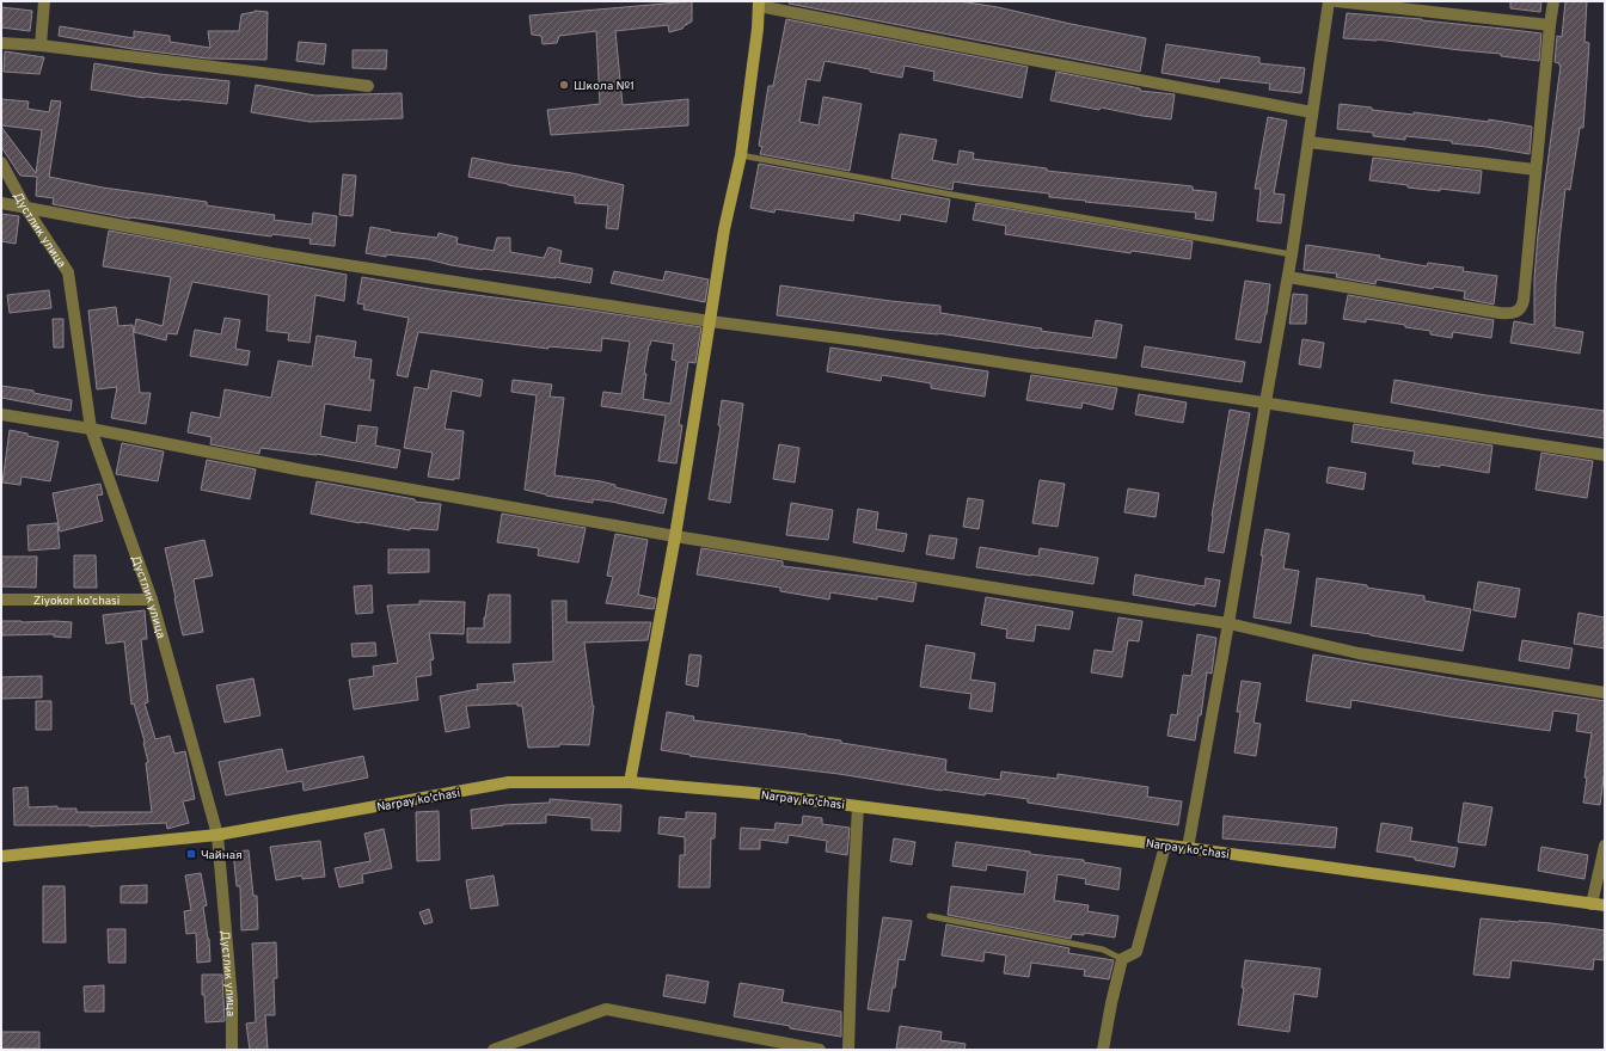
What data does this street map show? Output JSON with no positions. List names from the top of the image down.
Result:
{
  "streets": {
    "main road": ["Narpay ko'chasi"],
    "street": ["Дустлик улица", "Ziyokor ko'chasi"]
  },
  "crossings": [
    ["Дустлик улица", "Ziyokor ko'chasi"],
    ["Дустлик улица", "Narpay ko'chasi"]
  ],
  "places": {
    "other": ["Школа №1"],
    "transit": ["Чайная"]
  }
}
